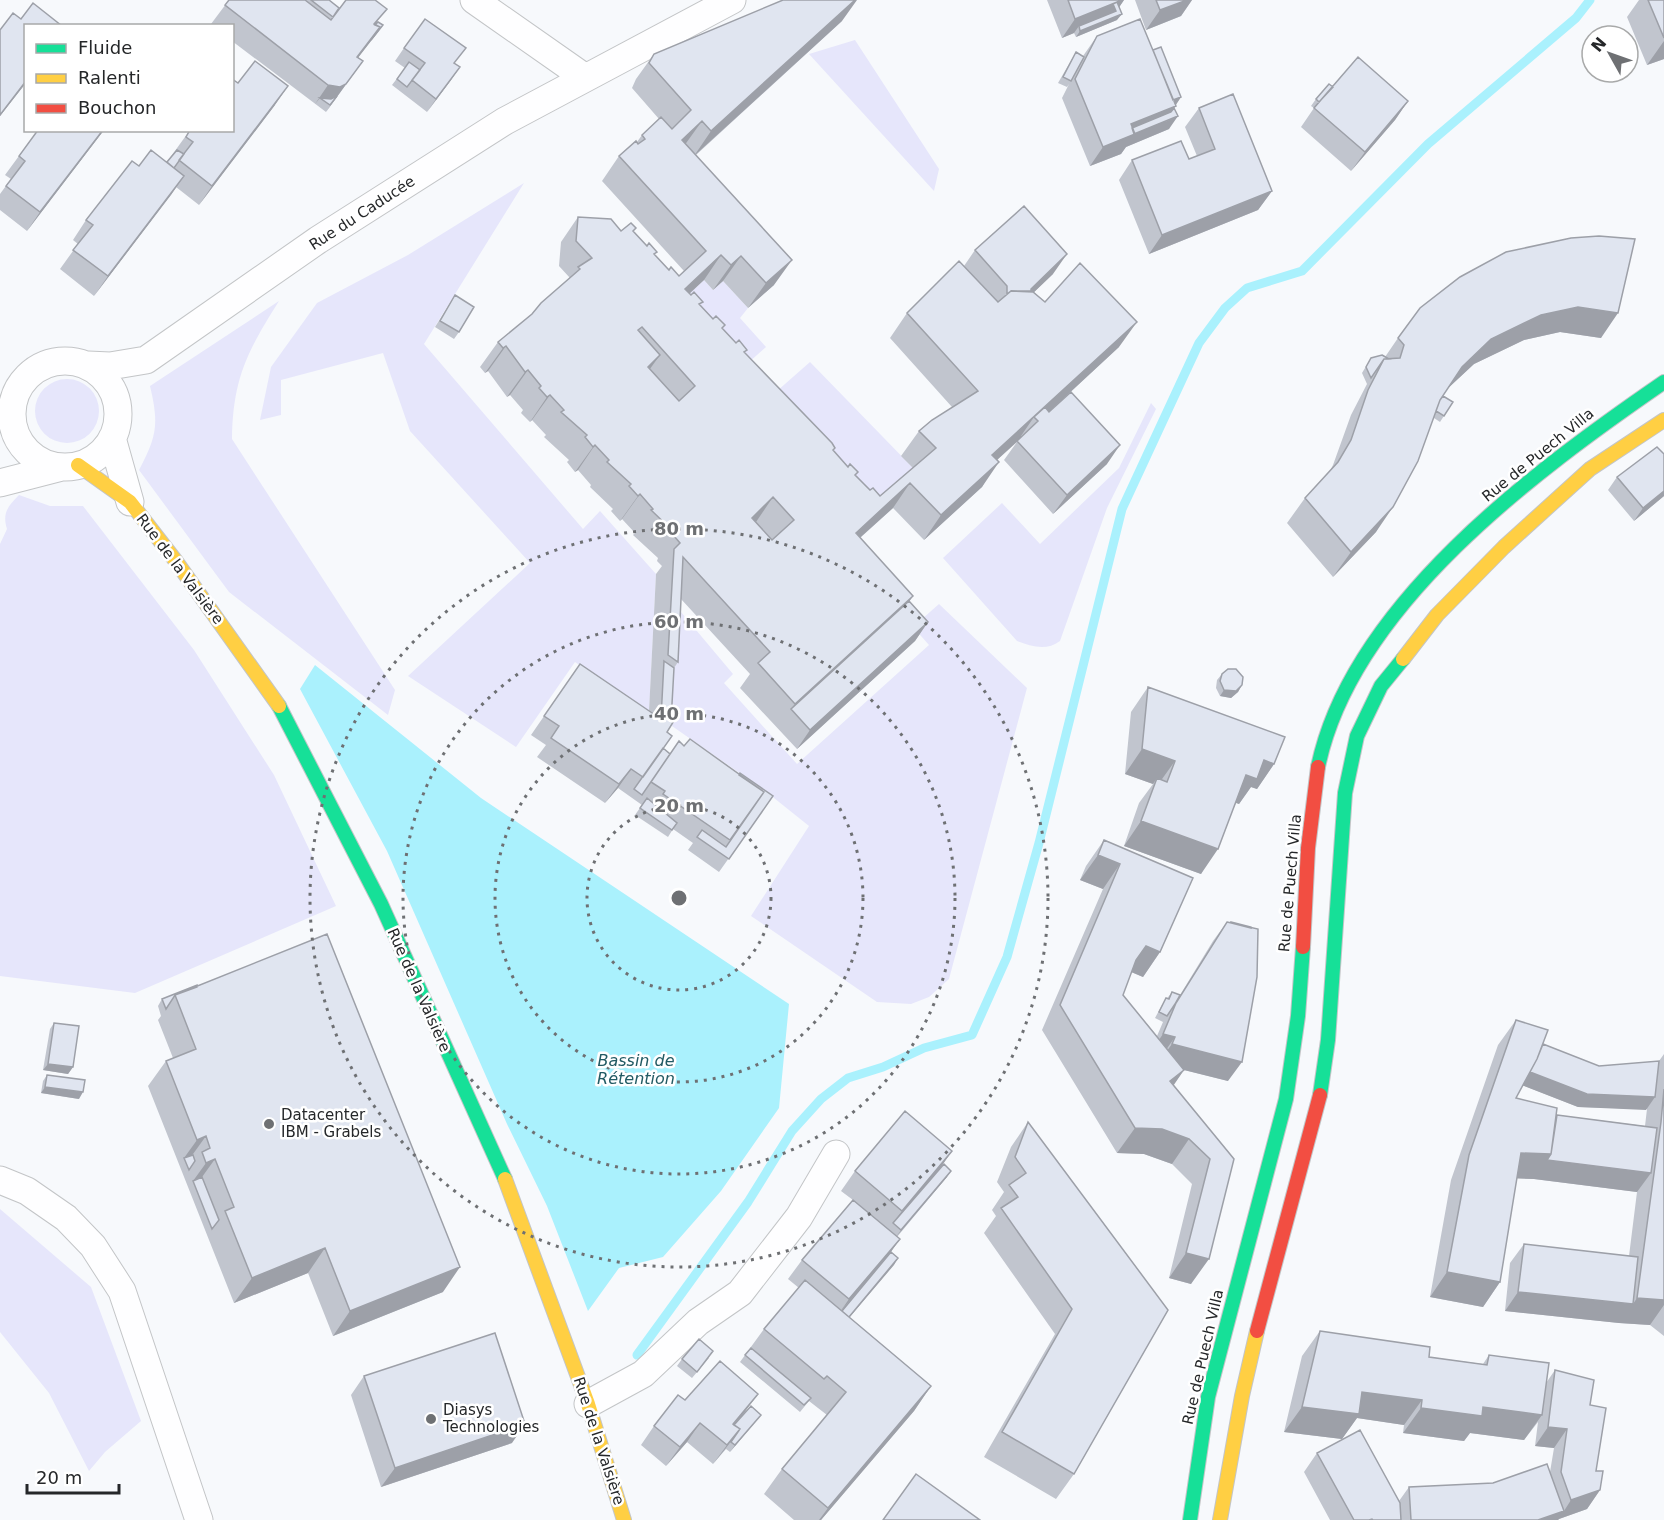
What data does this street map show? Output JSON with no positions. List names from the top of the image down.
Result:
{
  "streets": {
    "main road": ["Rue de Puech Villa", "Rue de la Valsière"],
    "street": ["Rue du Caducée"]
  },
  "crossings": [
    ["Rue du Caducée", "Rue de la Valsière"]
  ],
  "water": ["Bassin de Rétention"],
  "places": ["Datacenter IBM - Grabels", "Diasys Technologies"],
  "legend": ["Fluide", "Ralenti", "Bouchon"],
  "scale_bar": "20 m",
  "north": "top left",
  "rings": [
    "80 m",
    "60 m",
    "40 m",
    "20 m"
  ]
}
